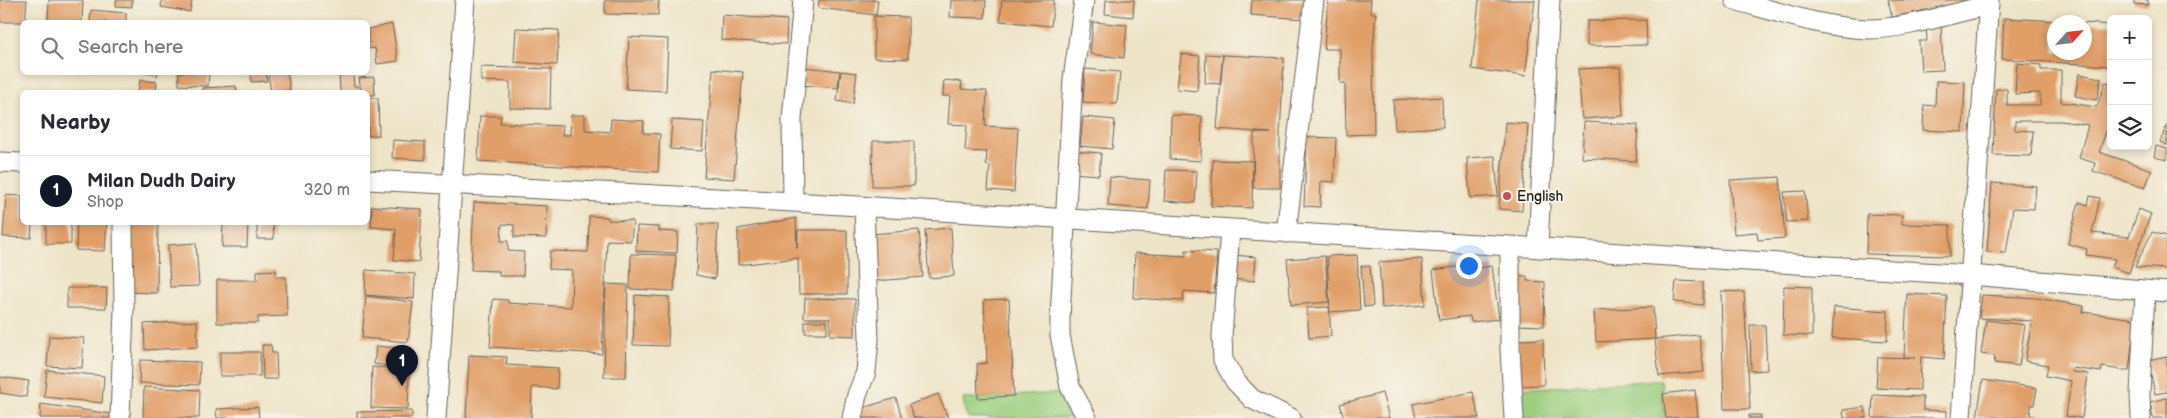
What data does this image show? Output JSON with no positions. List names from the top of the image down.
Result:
{
  "places": ["English"],
  "north": "top right",
  "page": {
    "map_buttons": ["+", "−"],
    "search": "Search here",
    "heading": "Nearby",
    "list": [
      {
        "mark": "1",
        "name": "Milan Dudh Dairy",
        "note": "Shop",
        "value": "320 m"
      }
    ],
    "pins": "1"
  }
}
